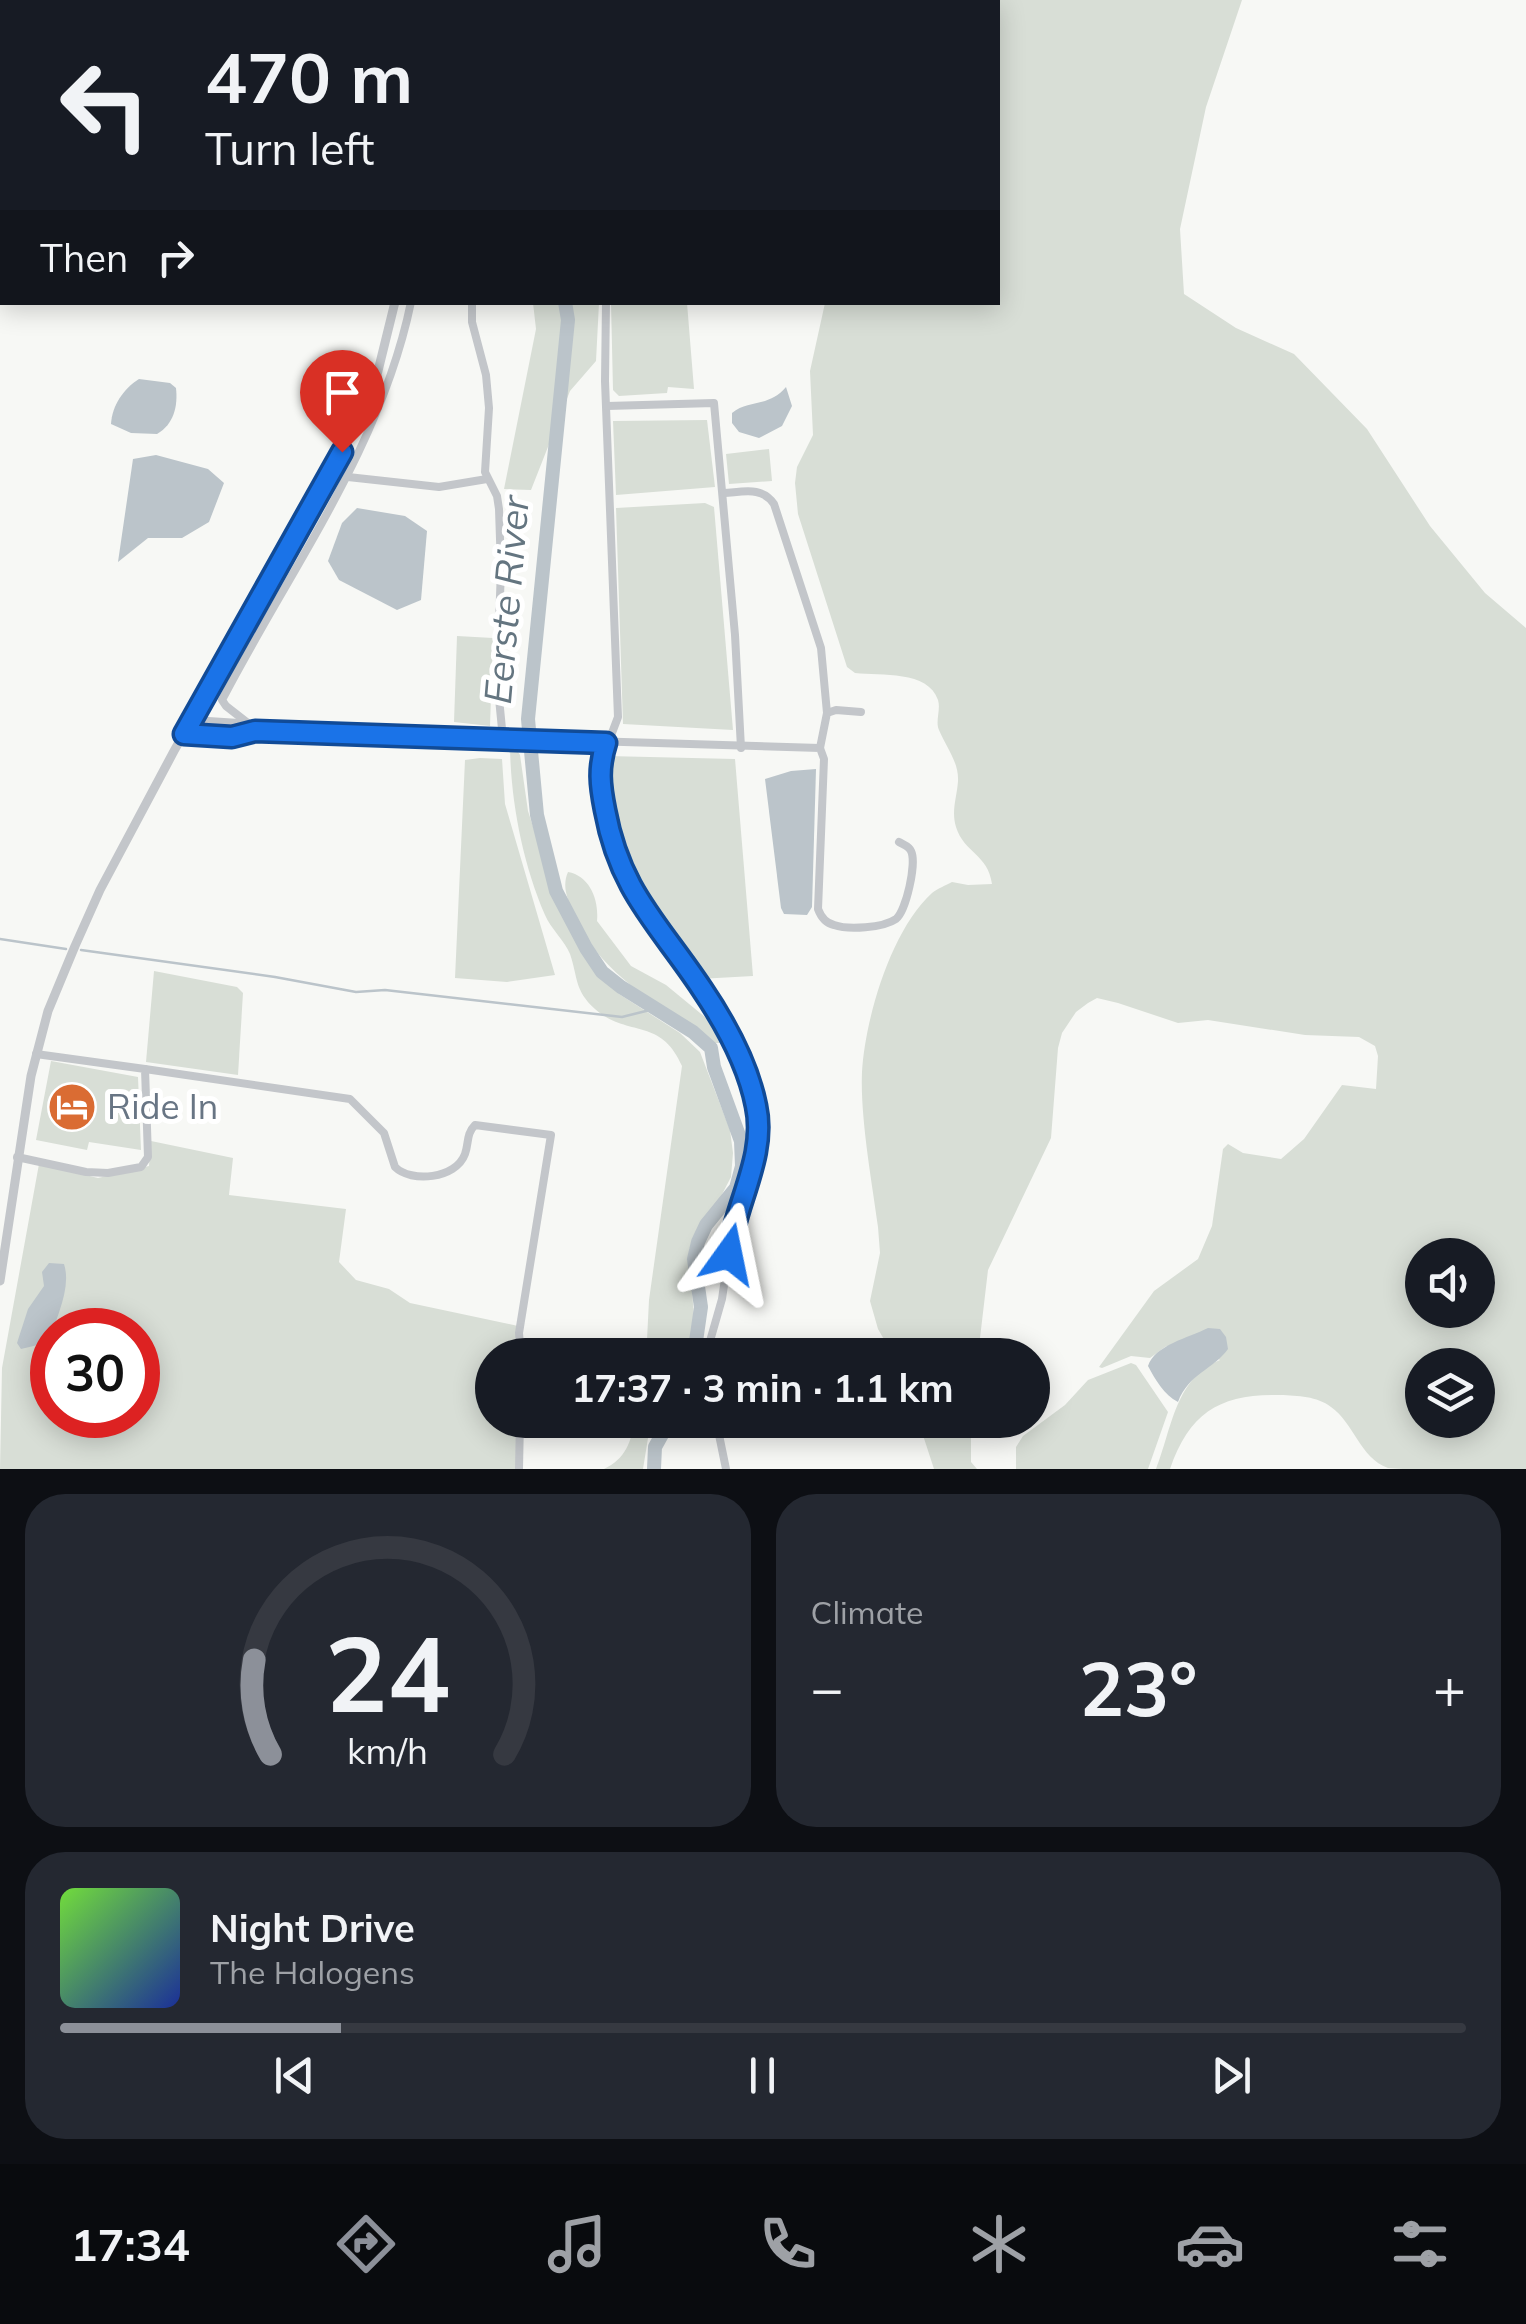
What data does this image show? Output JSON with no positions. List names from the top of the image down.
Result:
{
  "water": ["Eerste River"],
  "places": {
    "hotel": ["Ride In"]
  },
  "page": {
    "turn": ["470 m", "Turn left"],
    "then": "Then",
    "limit": "30",
    "trip": "17:37 · 3 min · 1.1 km",
    "tile": "Climate",
    "heat": ["−", "23°", "+"],
    "song": ["Night Drive", "The Halogens"],
    "tabs": "17:34",
    "gauge": ["24", "km/h"]
  }
}
